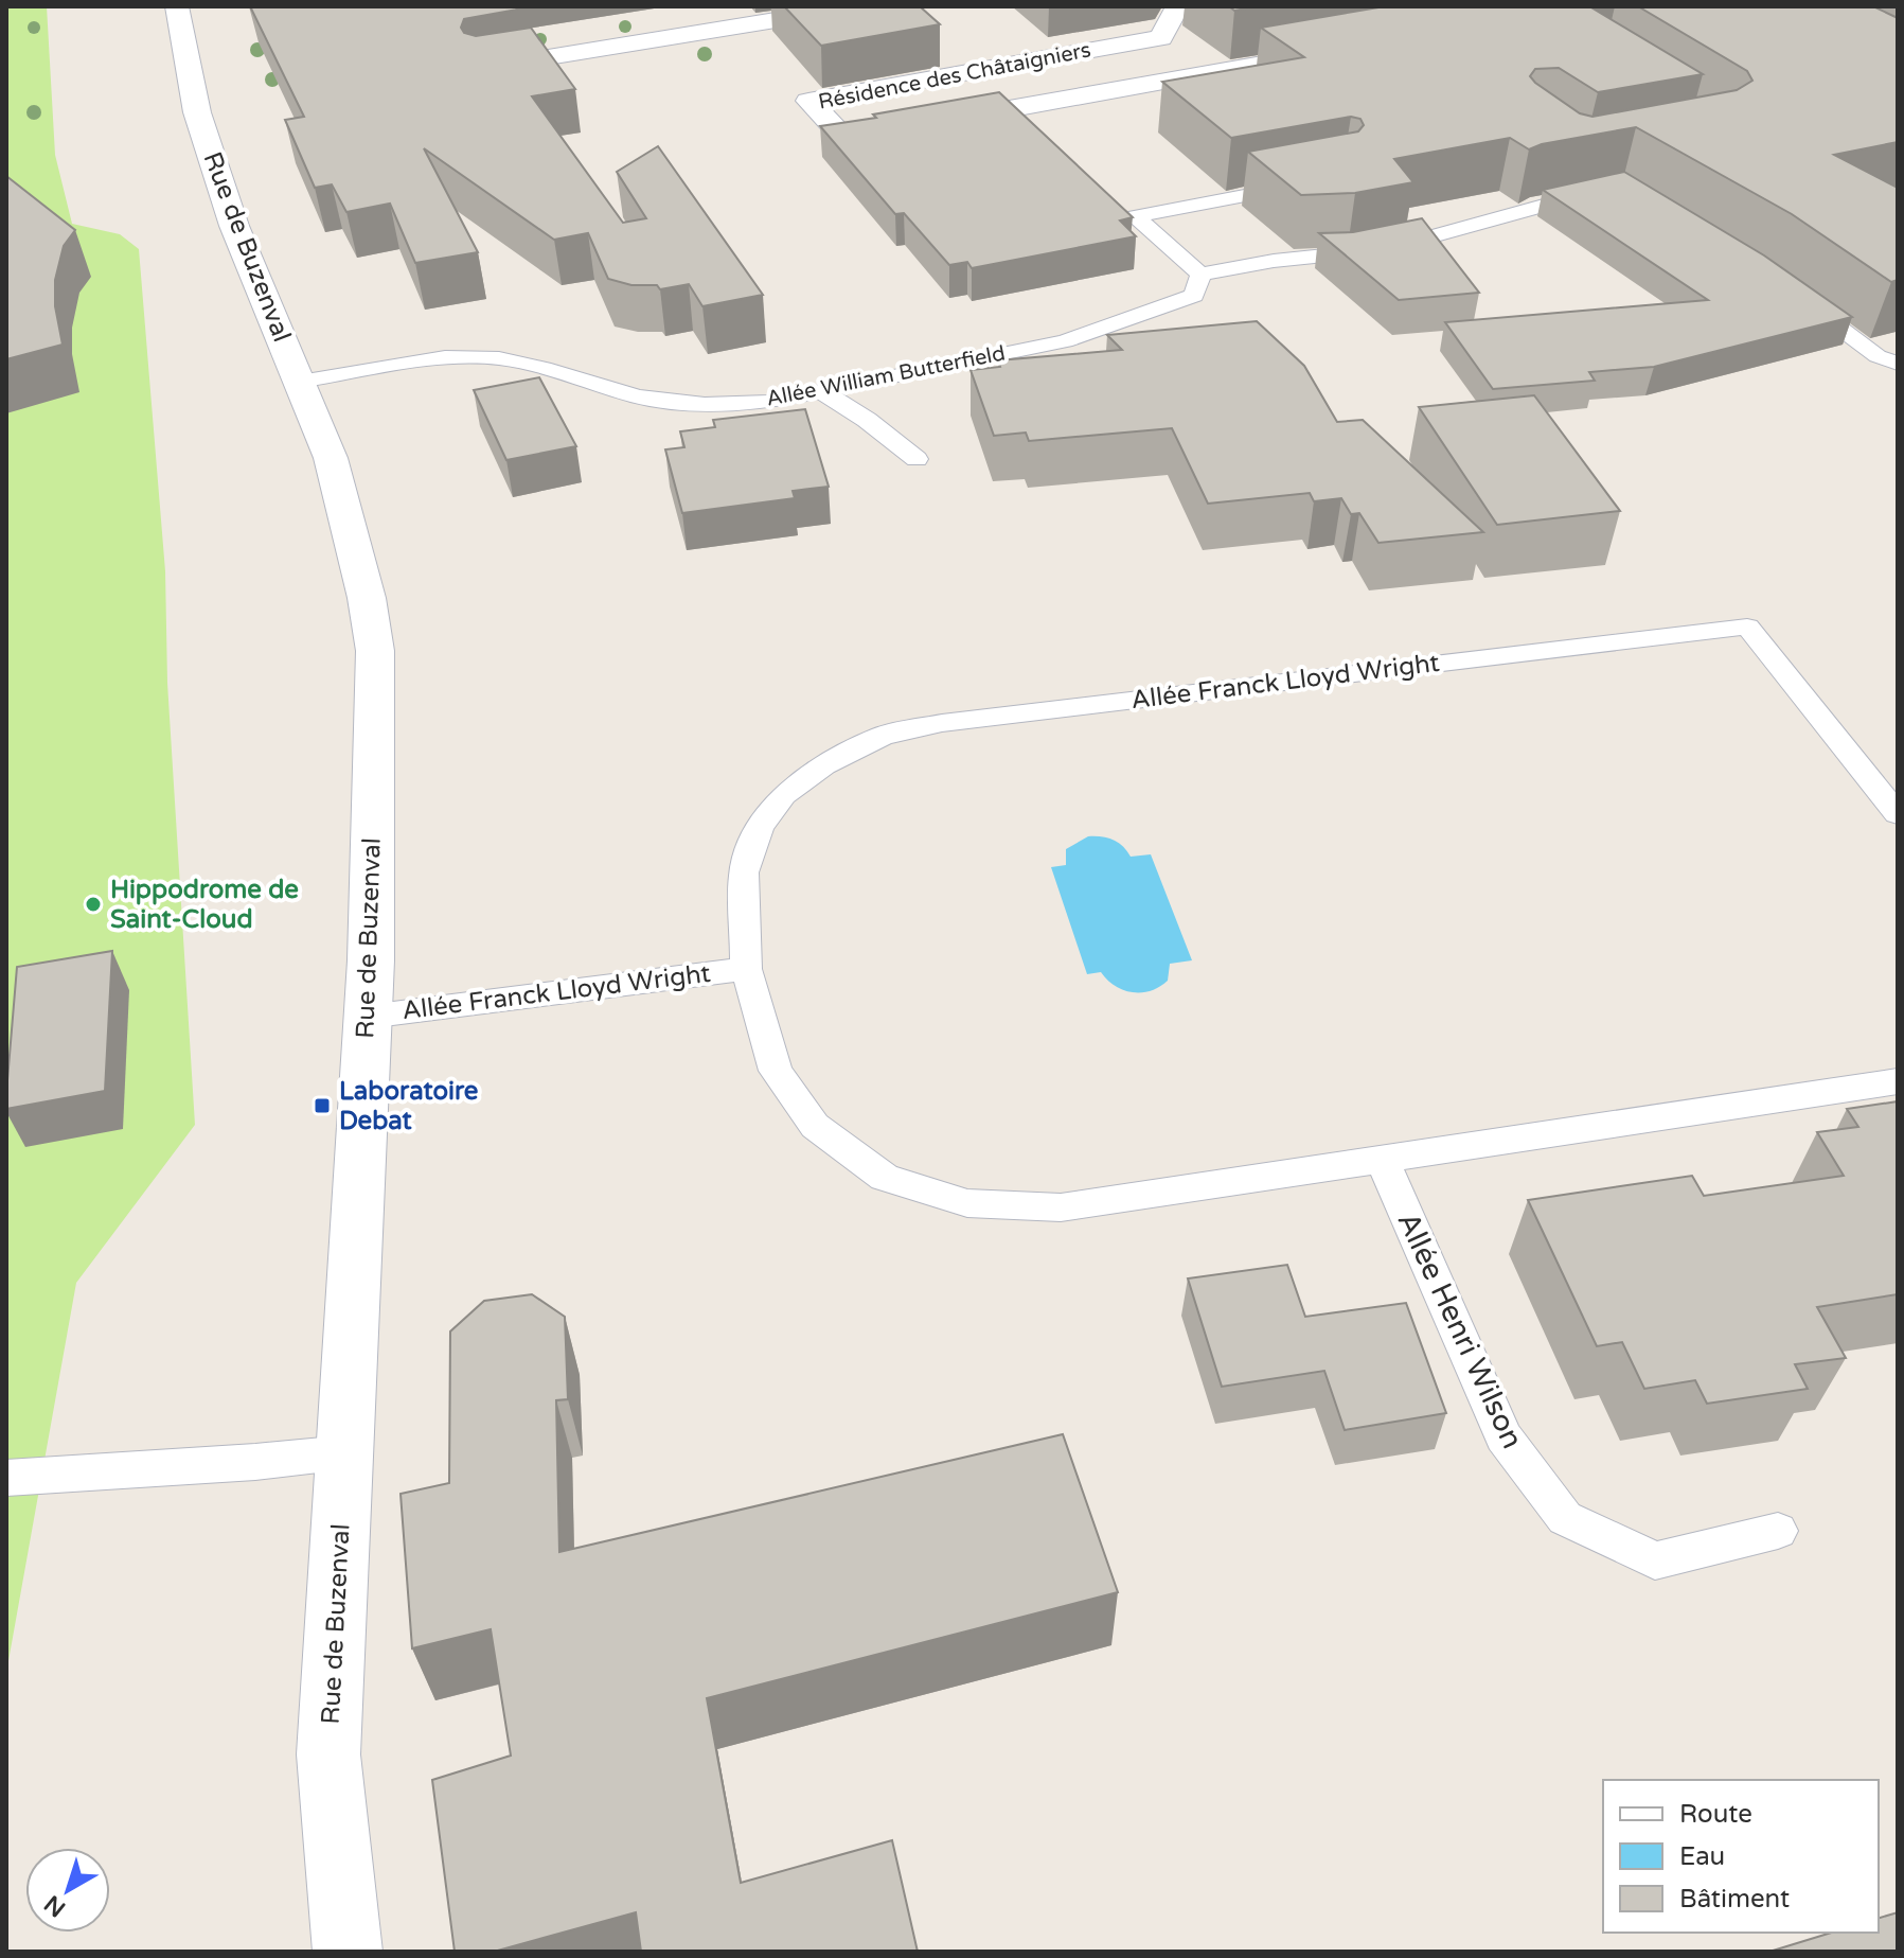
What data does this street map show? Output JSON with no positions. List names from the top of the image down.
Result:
{
  "streets": {
    "main road": ["Résidence des Châtaigniers", "Rue de Buzenval"],
    "lane": ["Allée William Butterfield", "Allée Franck Lloyd Wright", "Allée Henri Wilson"]
  },
  "crossings": [
    ["Rue de Buzenval", "Allée William Butterfield"],
    ["Rue de Buzenval", "Allée Franck Lloyd Wright"],
    ["Allée Franck Lloyd Wright", "Allée Henri Wilson"]
  ],
  "places": {
    "other": ["Hippodrome de Saint-Cloud"],
    "transit": ["Laboratoire Debat"]
  },
  "legend": ["Route", "Eau", "Bâtiment"],
  "north": "bottom left"
}
